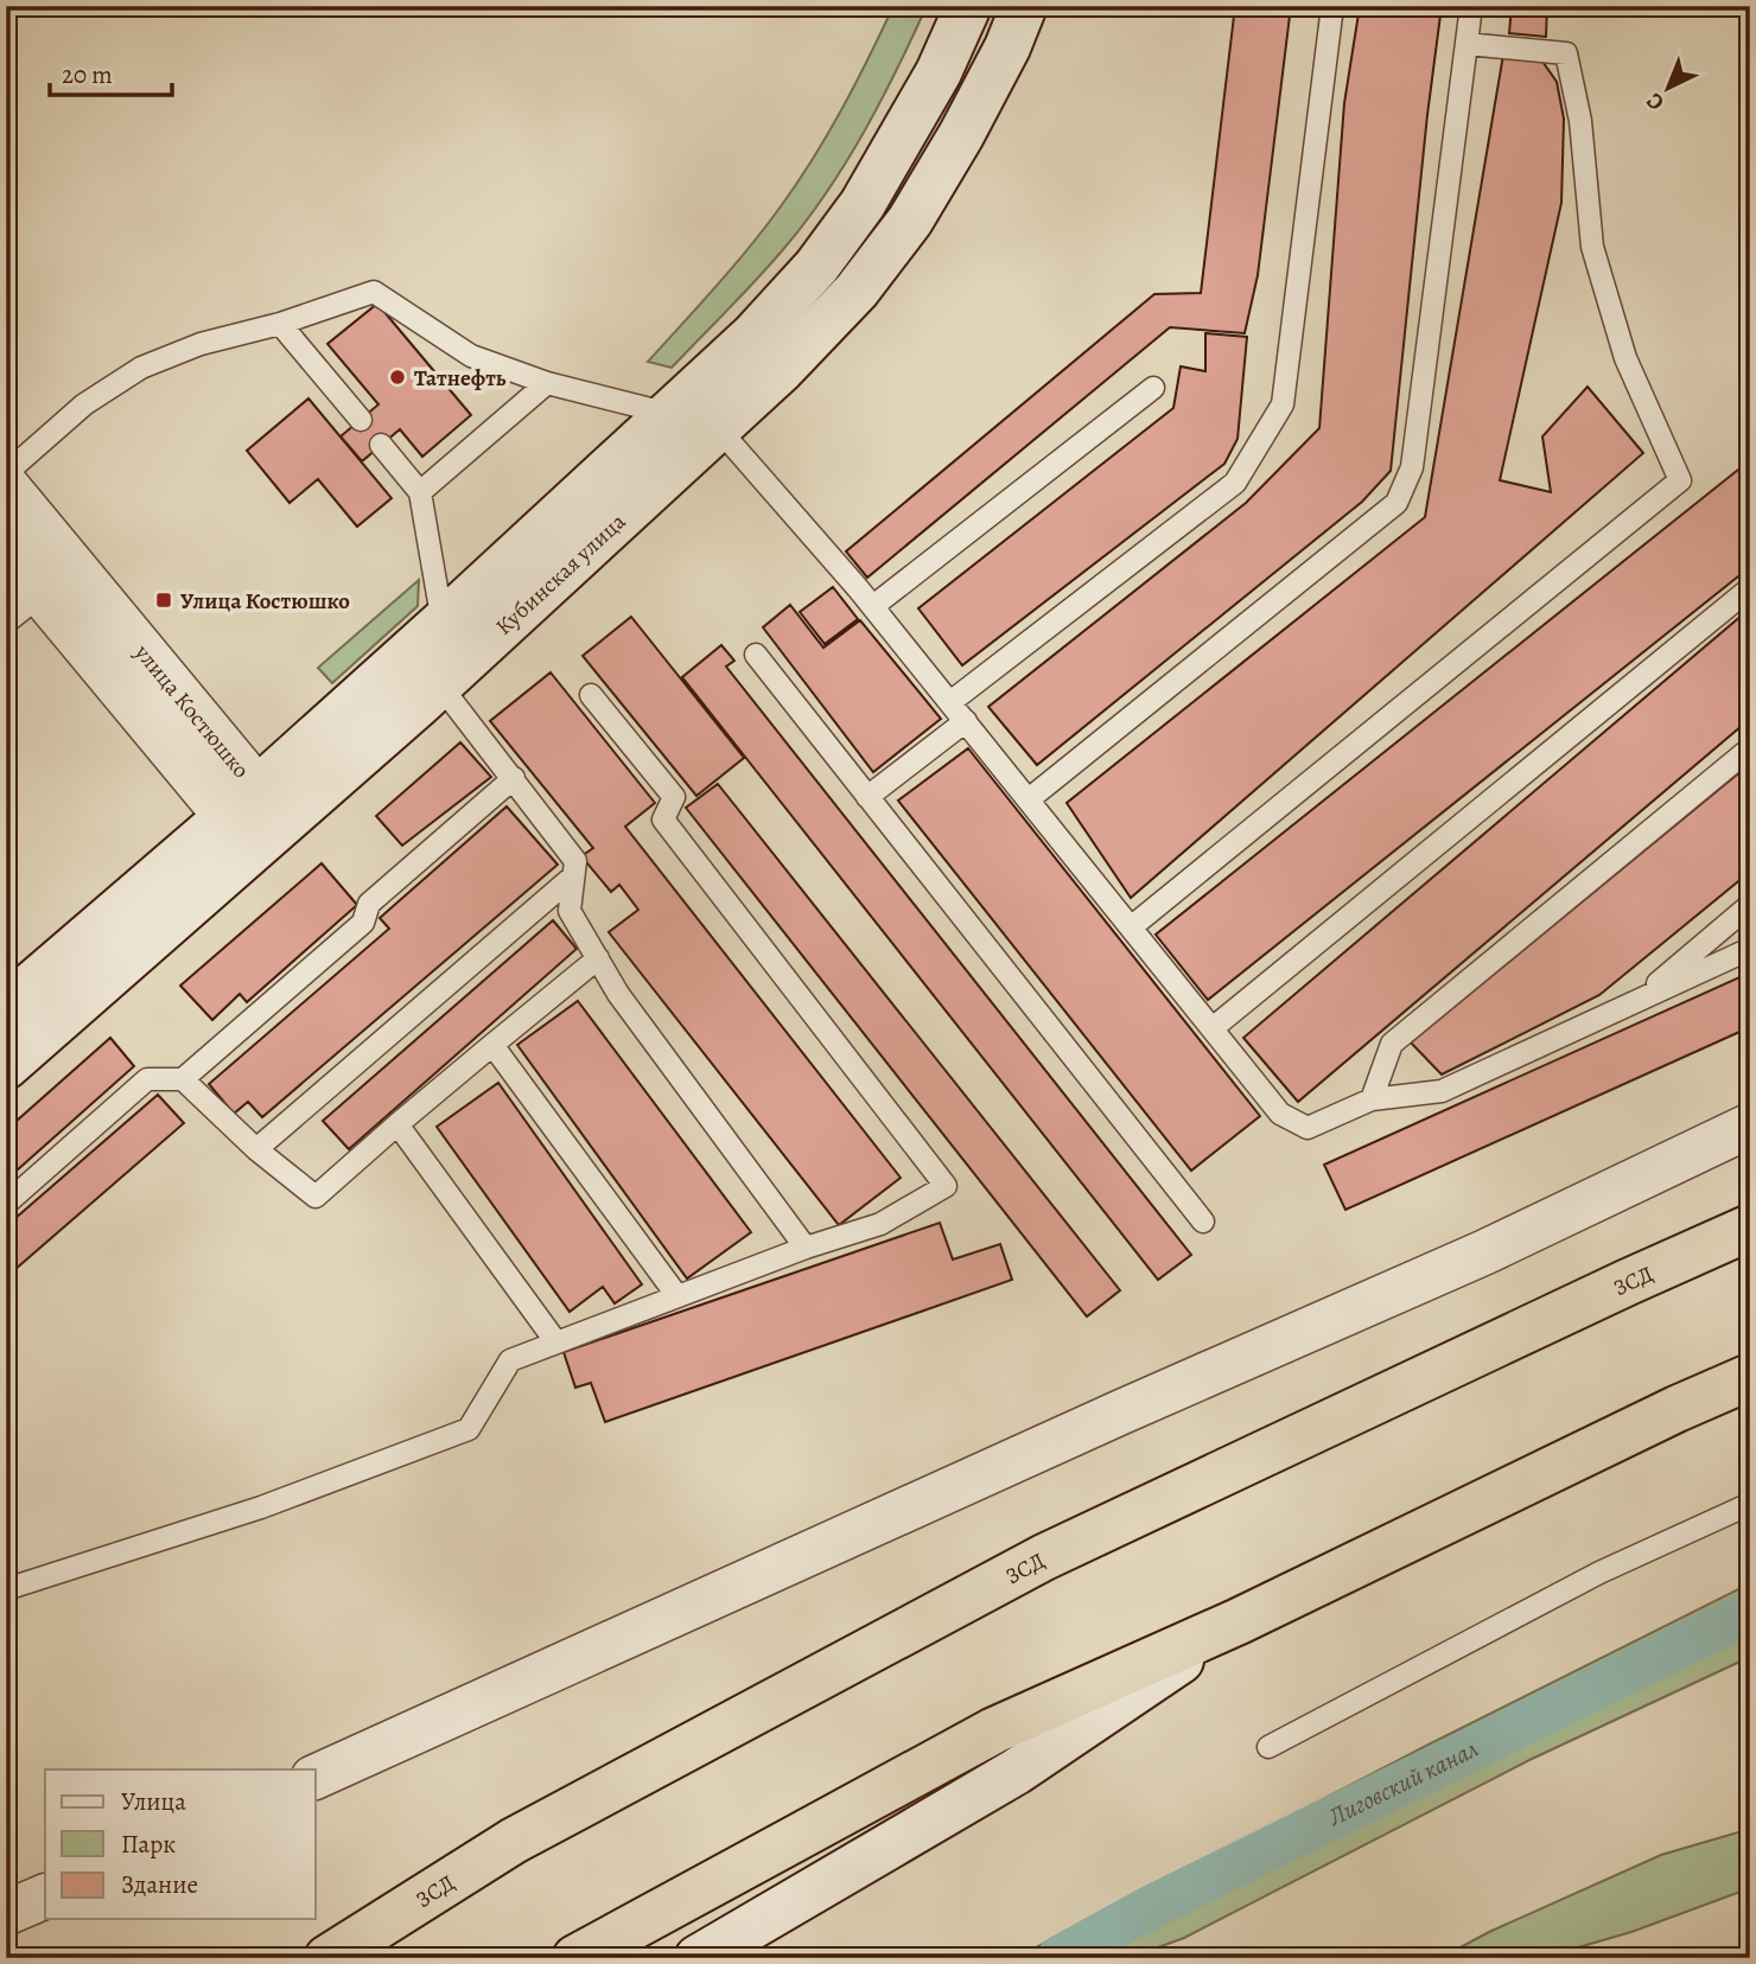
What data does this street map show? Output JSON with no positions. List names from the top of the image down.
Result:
{
  "streets": {
    "highway": ["ЗСД"],
    "main road": ["Кубинская улица"],
    "street": ["улица Костюшко"]
  },
  "crossings": [
    ["Кубинская улица", "улица Костюшко"]
  ],
  "water": ["Лиговский канал"],
  "places": {
    "other": ["Татнефть"],
    "transit": ["Улица Костюшко"]
  },
  "legend": ["Улица", "Парк", "Здание"],
  "scale_bar": "20 m",
  "north": "bottom left"
}
